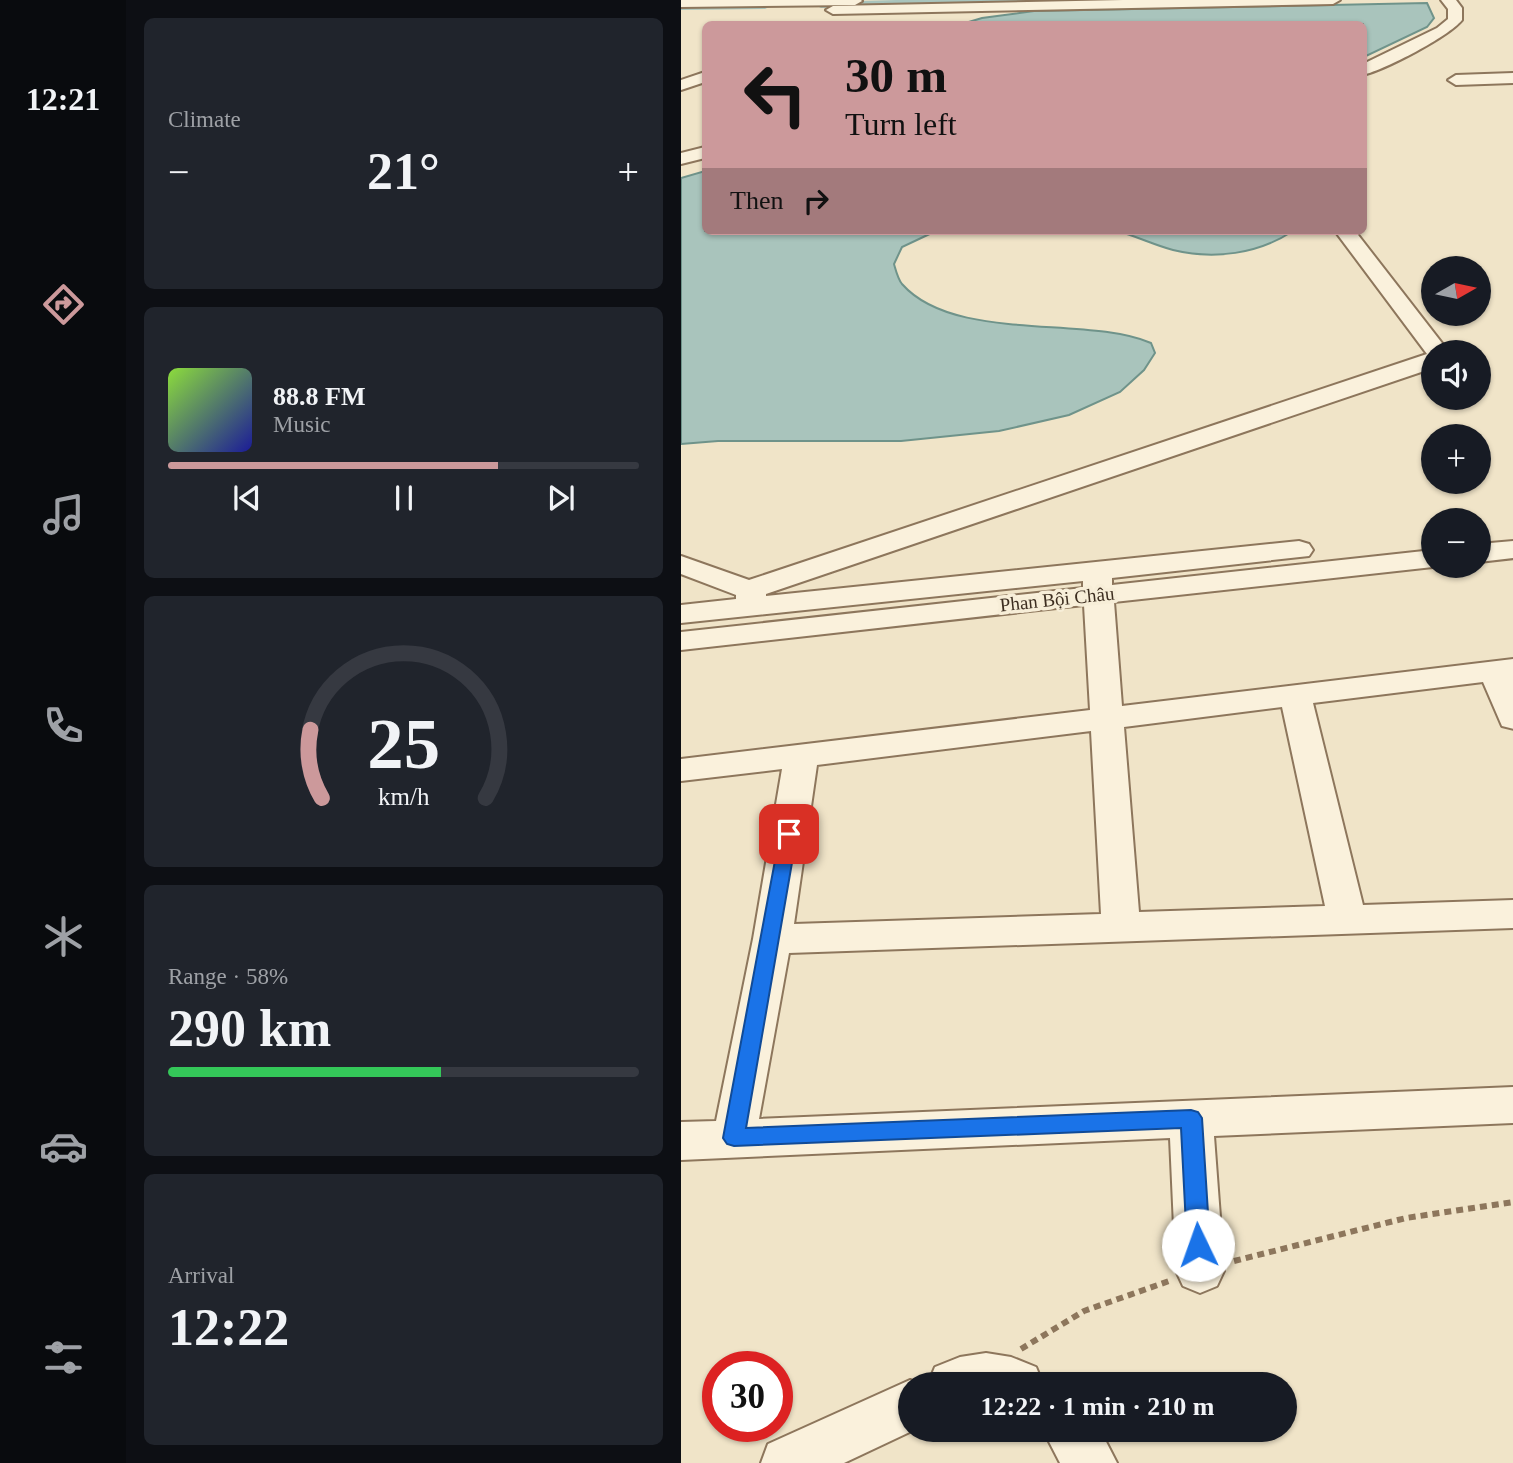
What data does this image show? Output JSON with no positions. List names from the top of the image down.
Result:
{
  "streets": {
    "street": ["Phan Bội Châu"]
  },
  "north": "right",
  "page": {
    "tabs": "12:21",
    "tile": [
      "Climate",
      ["Range · 58%", "290 km"],
      ["Arrival", "12:22"]
    ],
    "turn": ["30 m", "Turn left"],
    "heat": ["−", "21°", "+"],
    "then": "Then",
    "map_buttons": ["+", "−"],
    "song": ["88.8 FM", "Music"],
    "limit": "30",
    "trip": "12:22 · 1 min · 210 m",
    "gauge": ["25", "km/h"]
  }
}
